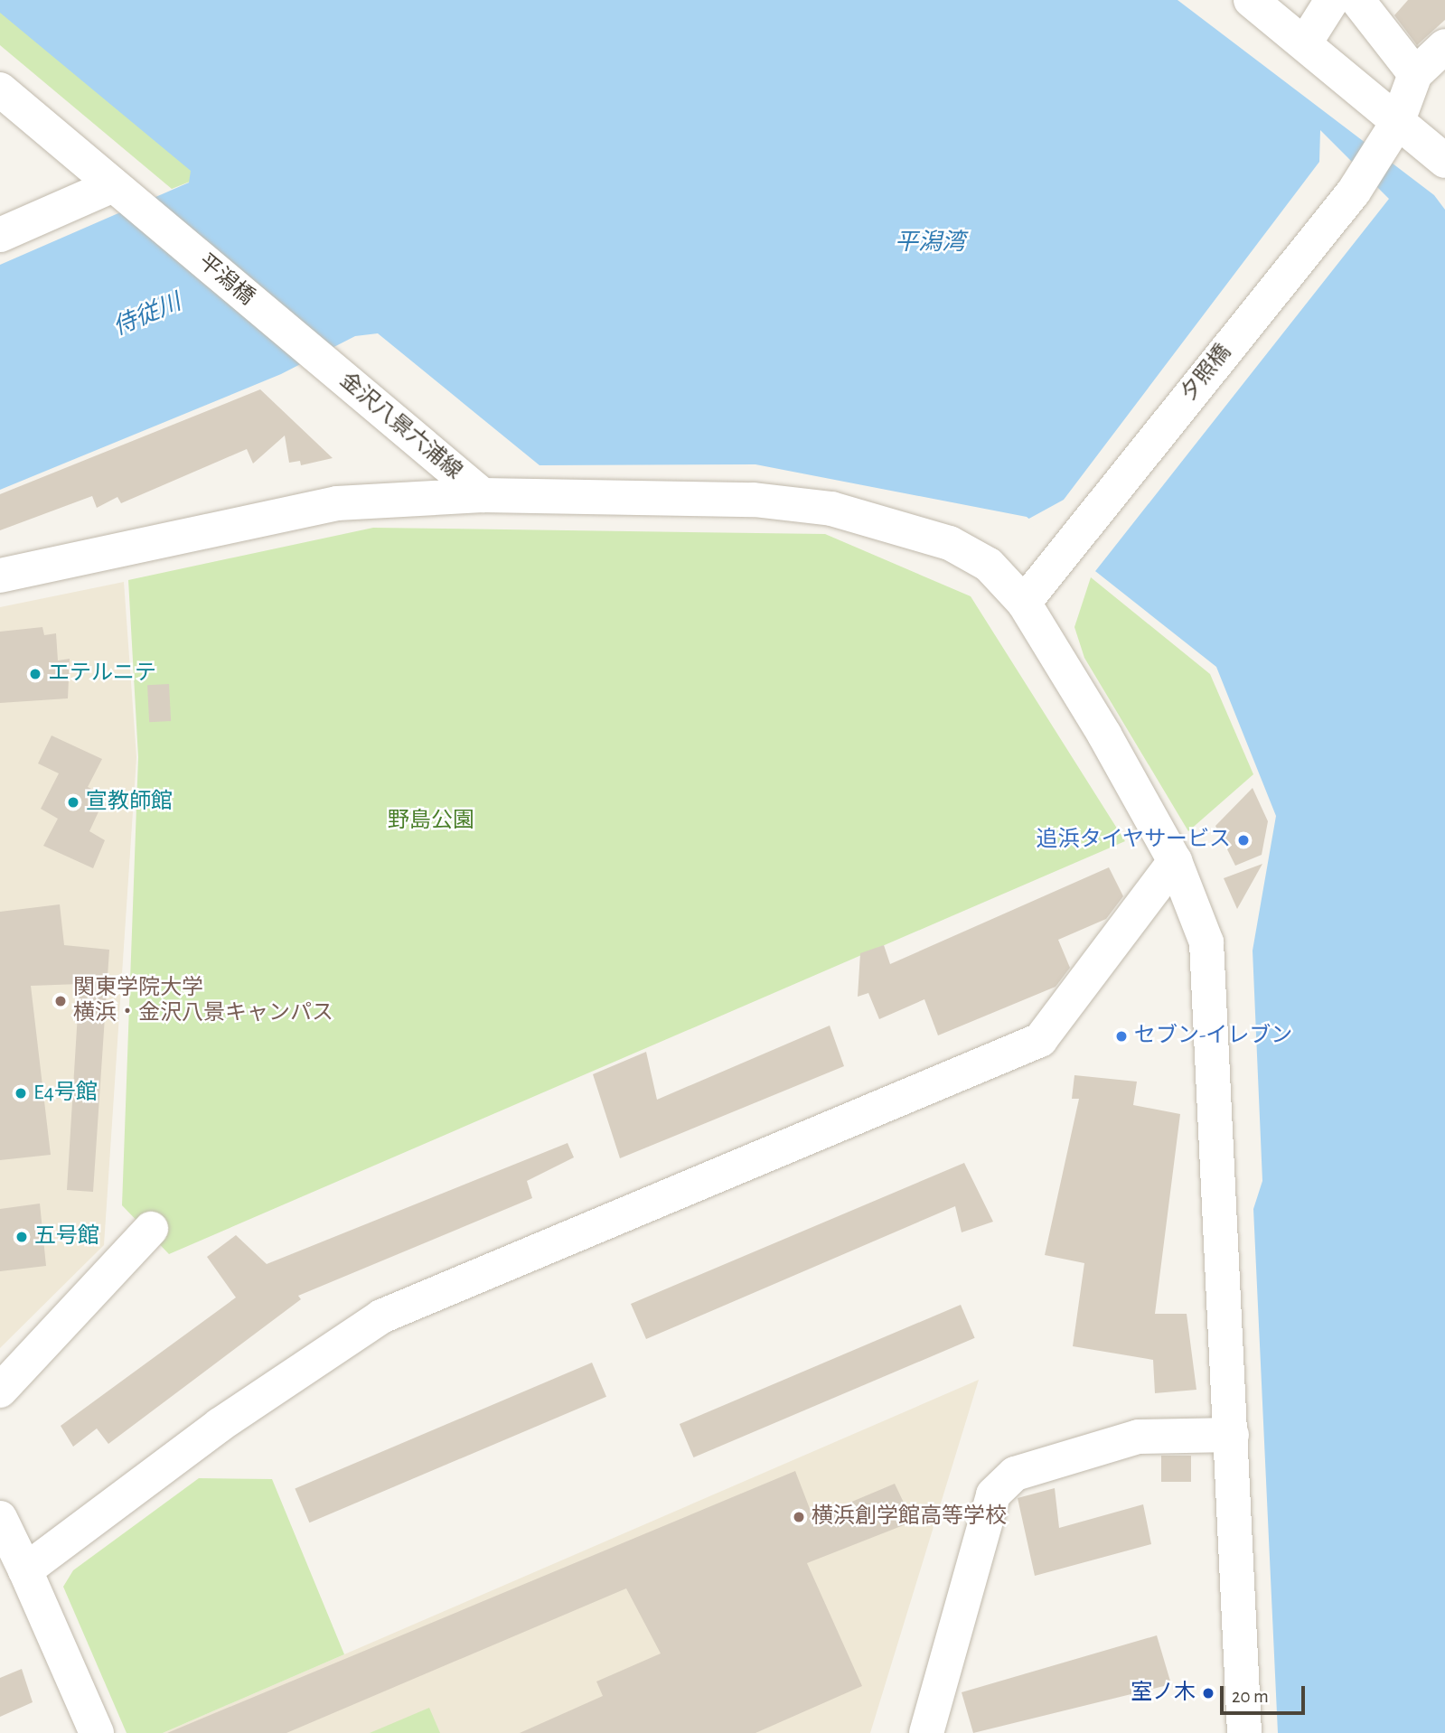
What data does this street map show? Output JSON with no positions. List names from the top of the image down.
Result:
{
  "streets": {
    "street": ["平潟橋", "夕照橋", "金沢八景六浦線"]
  },
  "crossings": [
    ["平潟橋", "金沢八景六浦線"]
  ],
  "water": ["平潟湾", "侍従川"],
  "parks": ["野島公園"],
  "places": [
    "エテルニテ",
    "宣教師館",
    "追浜タイヤサービス",
    "関東学院大学 横浜・金沢八景キャンパス",
    "セブン-イレブン",
    "E4号館",
    "五号館",
    "横浜創学館高等学校",
    "室ノ木"
  ],
  "scale_bar": "20 m"
}
